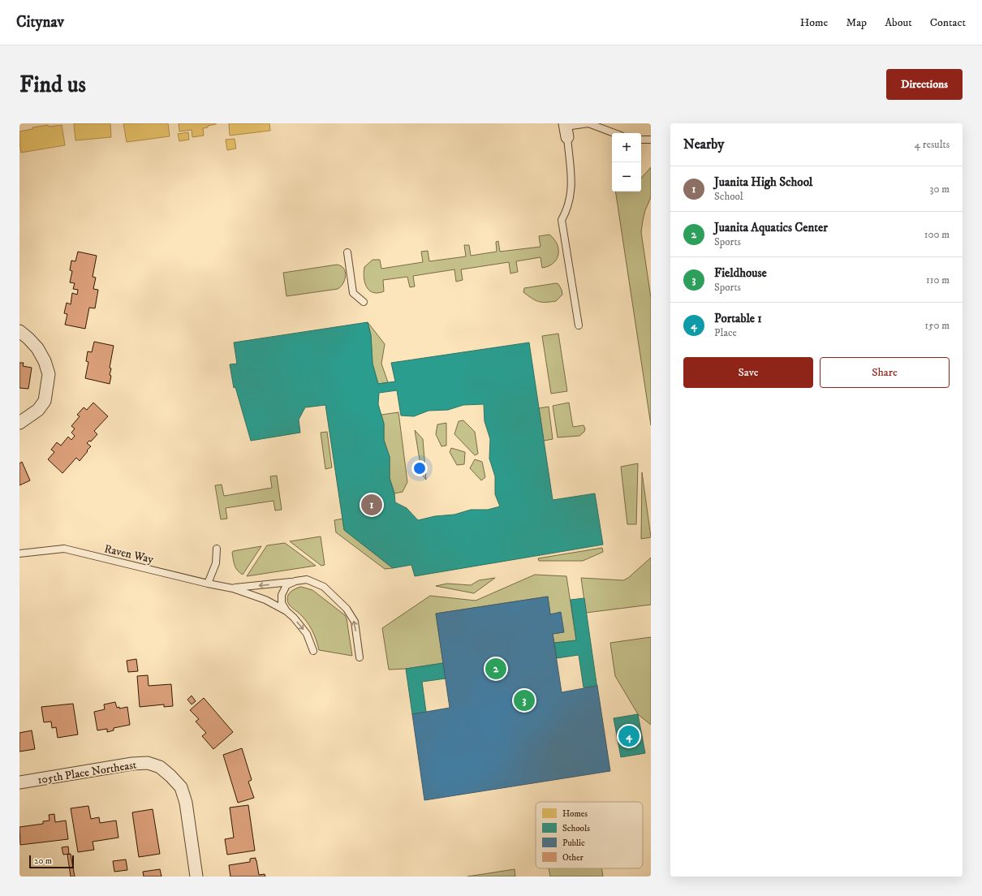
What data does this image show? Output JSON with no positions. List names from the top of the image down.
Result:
{
  "streets": {
    "street": ["105th Place Northeast"],
    "lane": ["Raven Way"]
  },
  "legend": [
    "Homes",
    "Schools",
    "Public",
    "Other"
  ],
  "scale_bar": "20 m",
  "page": {
    "header": "Citynav",
    "nav": [
      "Home",
      "Map",
      "About",
      "Contact"
    ],
    "buttons": [
      "Directions",
      ["Save", "Share"]
    ],
    "title": "Find us",
    "heading": ["Nearby", "4 results"],
    "map_buttons": ["+", "−"],
    "list": [
      {
        "mark": "1",
        "name": "Juanita High School",
        "note": "School",
        "value": "30 m"
      },
      {
        "mark": "2",
        "name": "Juanita Aquatics Center",
        "note": "Sports",
        "value": "100 m"
      },
      {
        "mark": "3",
        "name": "Fieldhouse",
        "note": "Sports",
        "value": "110 m"
      },
      {
        "mark": "4",
        "name": "Portable 1",
        "note": "Place",
        "value": "150 m"
      }
    ],
    "pins": [
      "1",
      "2",
      "3",
      "4"
    ],
    "scale": "20 m"
  }
}
